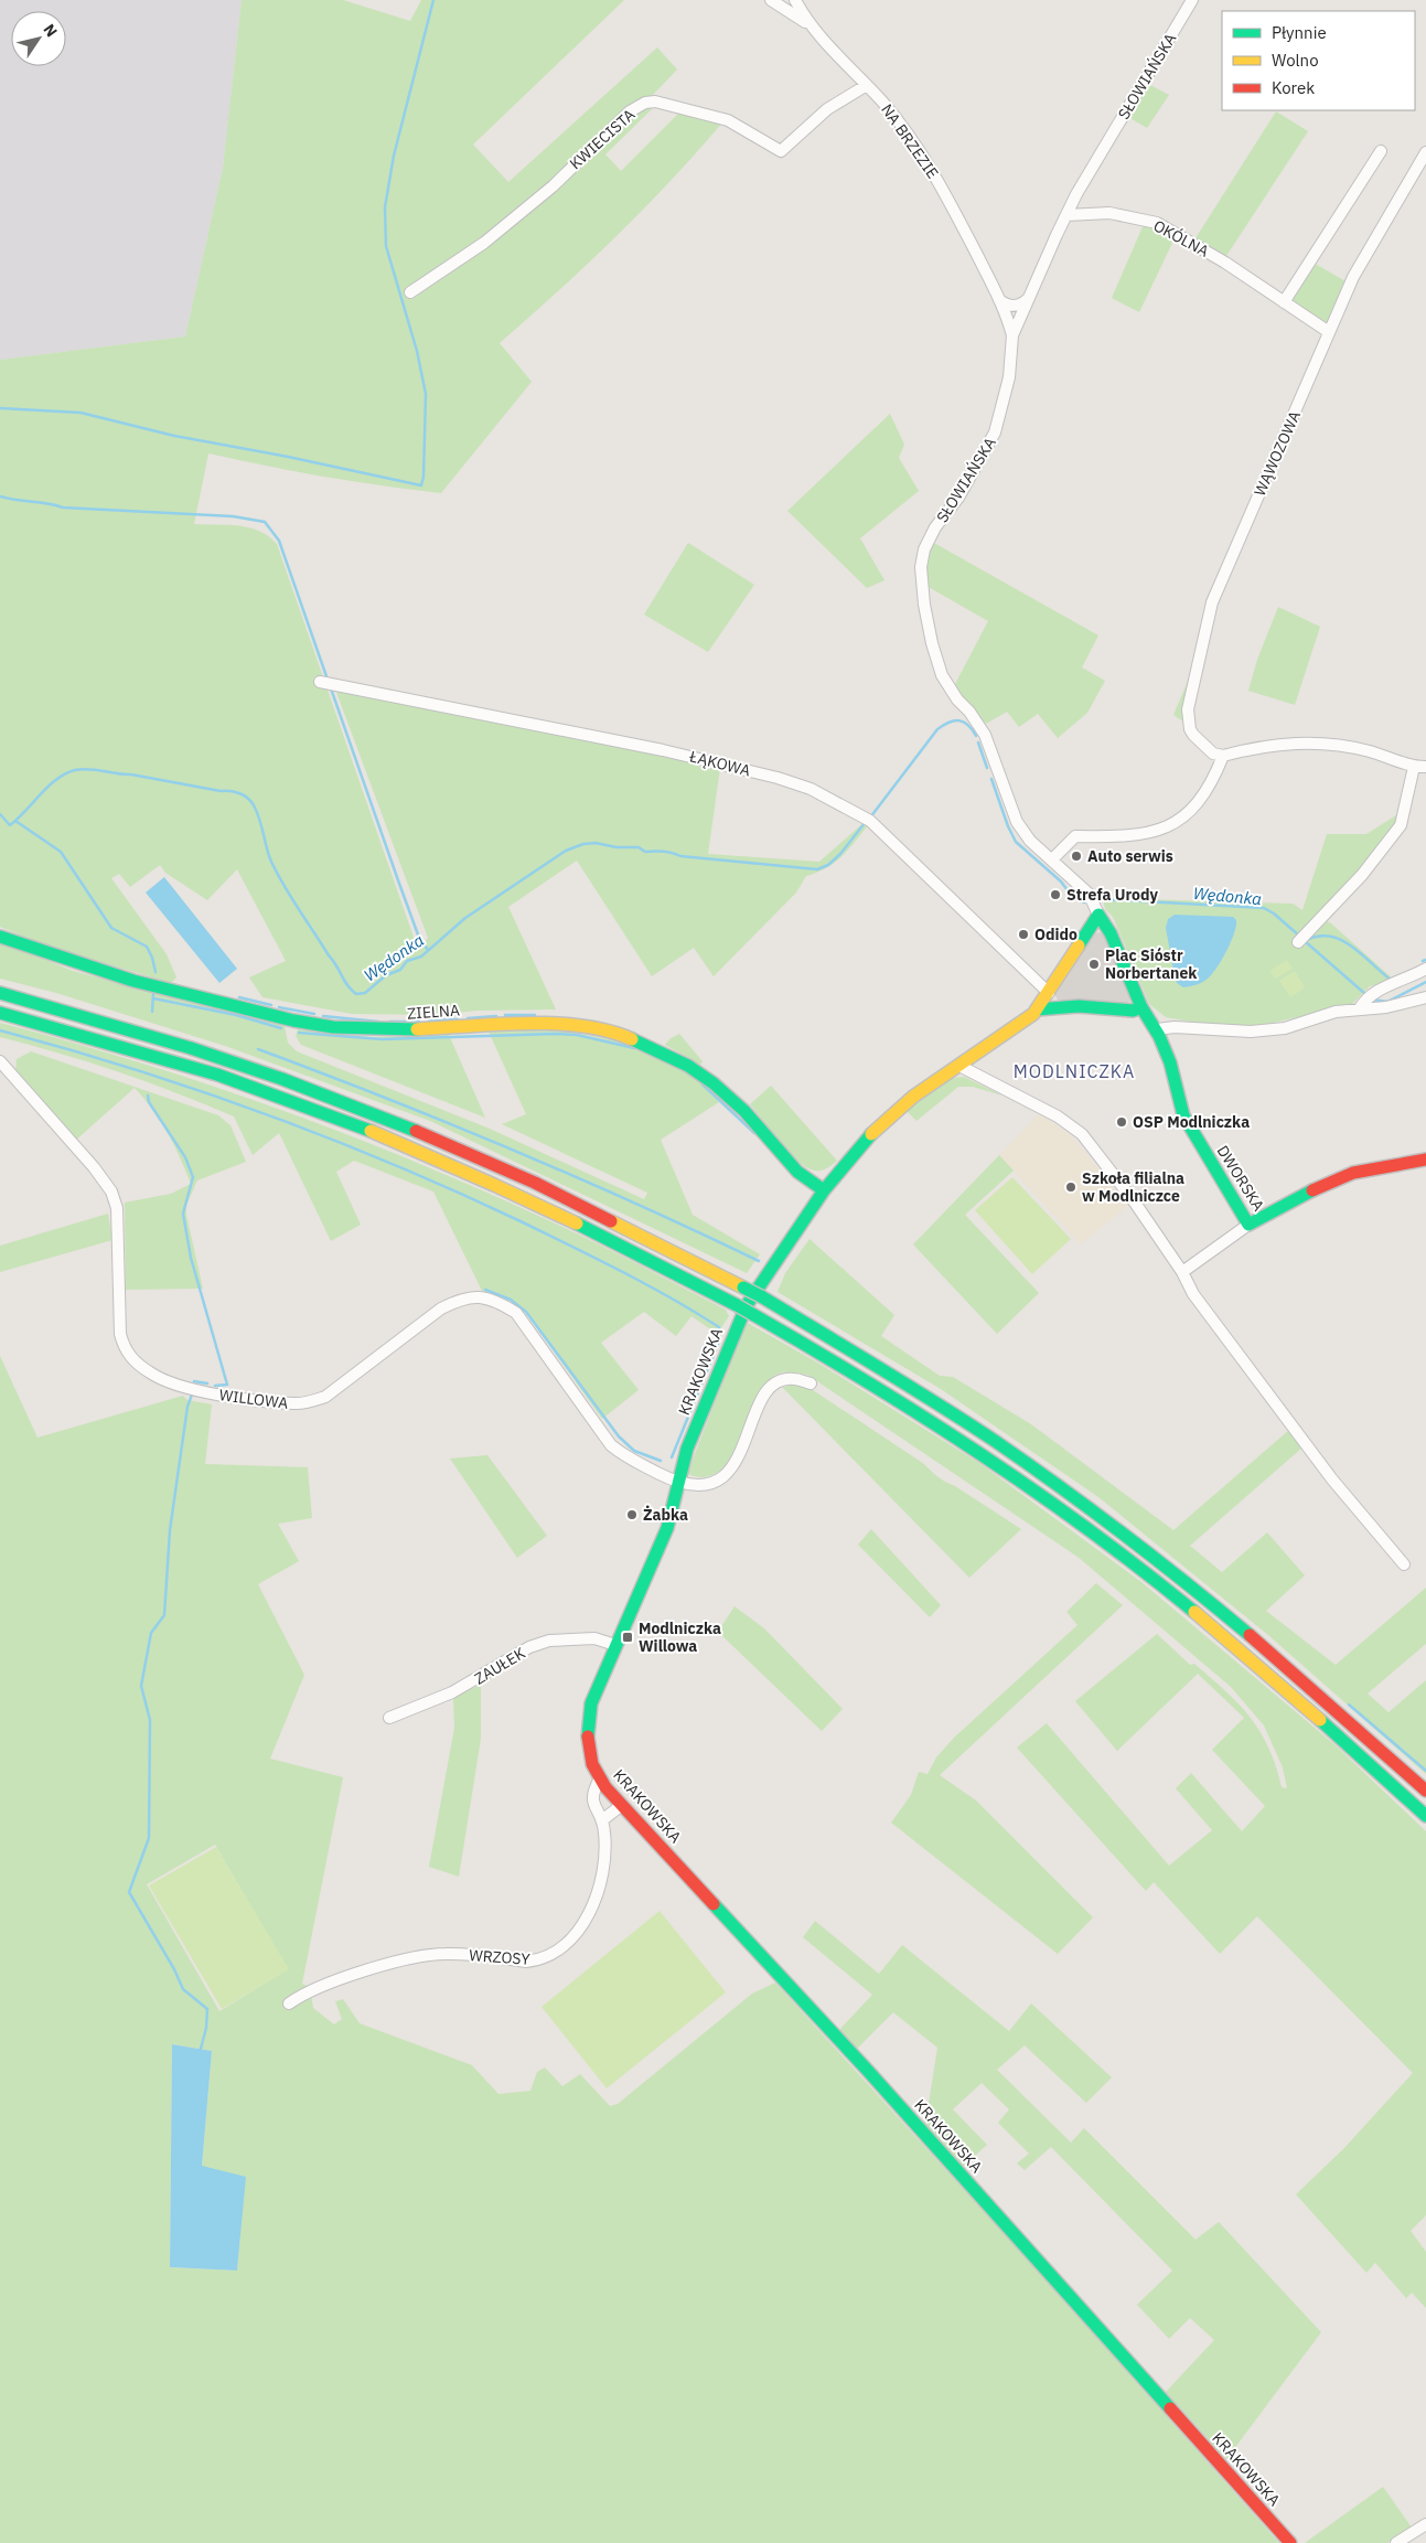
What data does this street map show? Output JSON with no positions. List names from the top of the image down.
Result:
{
  "streets": {
    "main road": ["ZIELNA", "DWORSKA", "KRAKOWSKA"],
    "street": [
      "SŁOWIAŃSKA",
      "KWIECISTA",
      "NA BRZEZIE",
      "OKÓLNA",
      "WĄWOZOWA",
      "ŁĄKOWA",
      "WILLOWA",
      "ZAUŁEK",
      "WRZOSY"
    ]
  },
  "crossings": [
    ["SŁOWIAŃSKA", "NA BRZEZIE"],
    ["SŁOWIAŃSKA", "OKÓLNA"],
    ["KWIECISTA", "NA BRZEZIE"],
    ["OKÓLNA", "WĄWOZOWA"],
    ["ZIELNA", "KRAKOWSKA"],
    ["KRAKOWSKA", "WILLOWA"],
    ["KRAKOWSKA", "ZAUŁEK"],
    ["KRAKOWSKA", "WRZOSY"]
  ],
  "districts": ["MODLNICZKA"],
  "water": ["Wędonka"],
  "places": {
    "other": [
      "Auto serwis",
      "Strefa Urody",
      "Odido",
      "Plac Sióstr Norbertanek",
      "OSP Modlniczka",
      "Szkoła filialna w Modlniczce",
      "Żabka"
    ],
    "transit": ["Modlniczka Willowa"]
  },
  "legend": ["Płynnie", "Wolno", "Korek"],
  "north": "top right"
}
